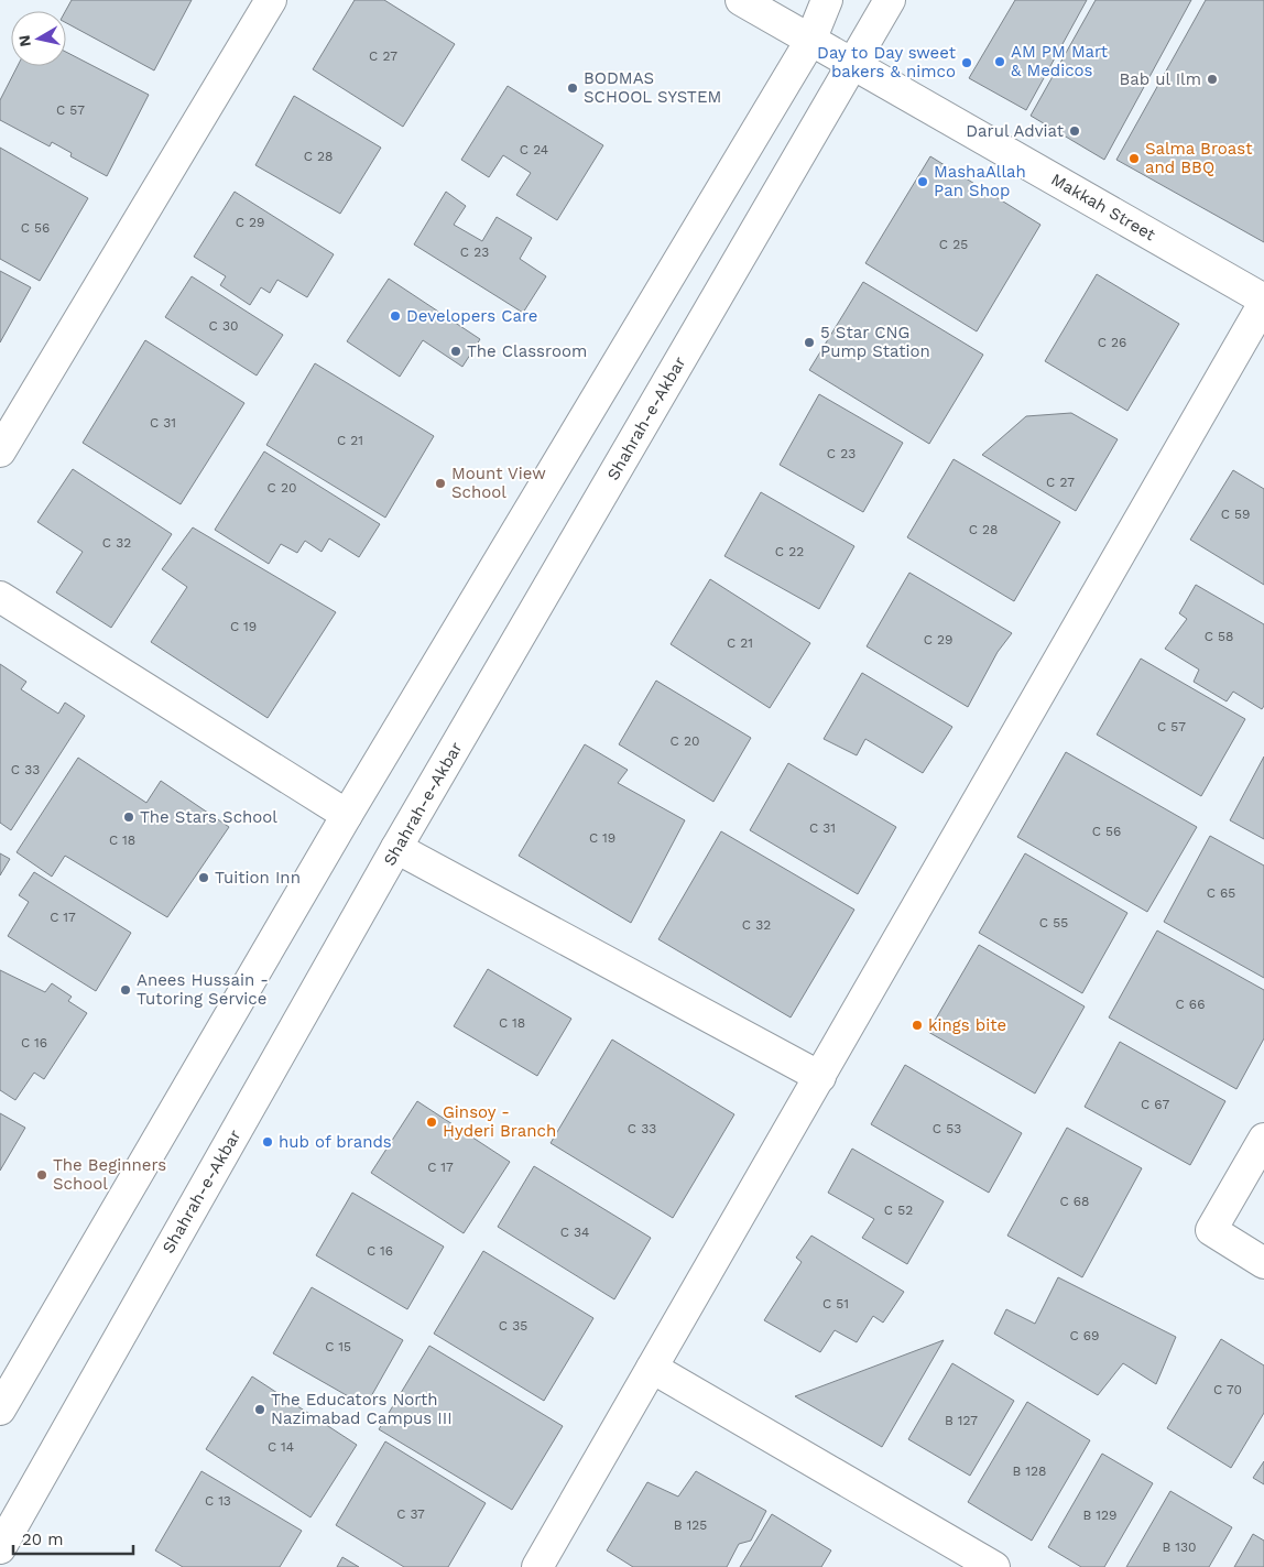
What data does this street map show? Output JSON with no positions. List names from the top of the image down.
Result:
{
  "streets": {
    "street": ["Makkah Street", "Shahrah-e-Akbar"]
  },
  "crossings": [
    ["Makkah Street", "Shahrah-e-Akbar"]
  ],
  "places": [
    "AM PM Mart & Medicos",
    "Day to Day sweet bakers & nimco",
    "Bab ul Ilm",
    "BODMAS SCHOOL SYSTEM",
    "Darul Adviat",
    "Salma Broast and BBQ",
    "MashaAllah Pan Shop",
    "Developers Care",
    "5 Star CNG Pump Station",
    "The Classroom",
    "Mount View School",
    "The Stars School",
    "Tuition Inn",
    "Anees Hussain - Tutoring Service",
    "kings bite",
    "Ginsoy - Hyderi Branch",
    "hub of brands",
    "The Beginners School",
    "The Educators North Nazimabad Campus III"
  ],
  "house_numbers": [
    "C 27",
    "C 57",
    "C 24",
    "C 28",
    "C 29",
    "C 56",
    "C 25",
    "C 23",
    "C 30",
    "C 26",
    "C 31",
    "C 21",
    "C 23",
    "C 27",
    "C 20",
    "C 59",
    "C 28",
    "C 32",
    "C 22",
    "C 19",
    "C 58",
    "C 29",
    "C 21",
    "C 57",
    "C 20",
    "C 33",
    "C 31",
    "C 56",
    "C 19",
    "C 18",
    "C 65",
    "C 17",
    "C 55",
    "C 32",
    "C 66",
    "C 18",
    "C 16",
    "C 67",
    "C 33",
    "C 53",
    "C 17",
    "C 68",
    "C 52",
    "C 34",
    "C 16",
    "C 51",
    "C 35",
    "C 69",
    "C 15",
    "C 70",
    "B 127",
    "C 14",
    "B 128",
    "C 13",
    "C 37",
    "B 129",
    "B 125",
    "B 130"
  ],
  "scale_bar": "20 m",
  "north": "left"
}
